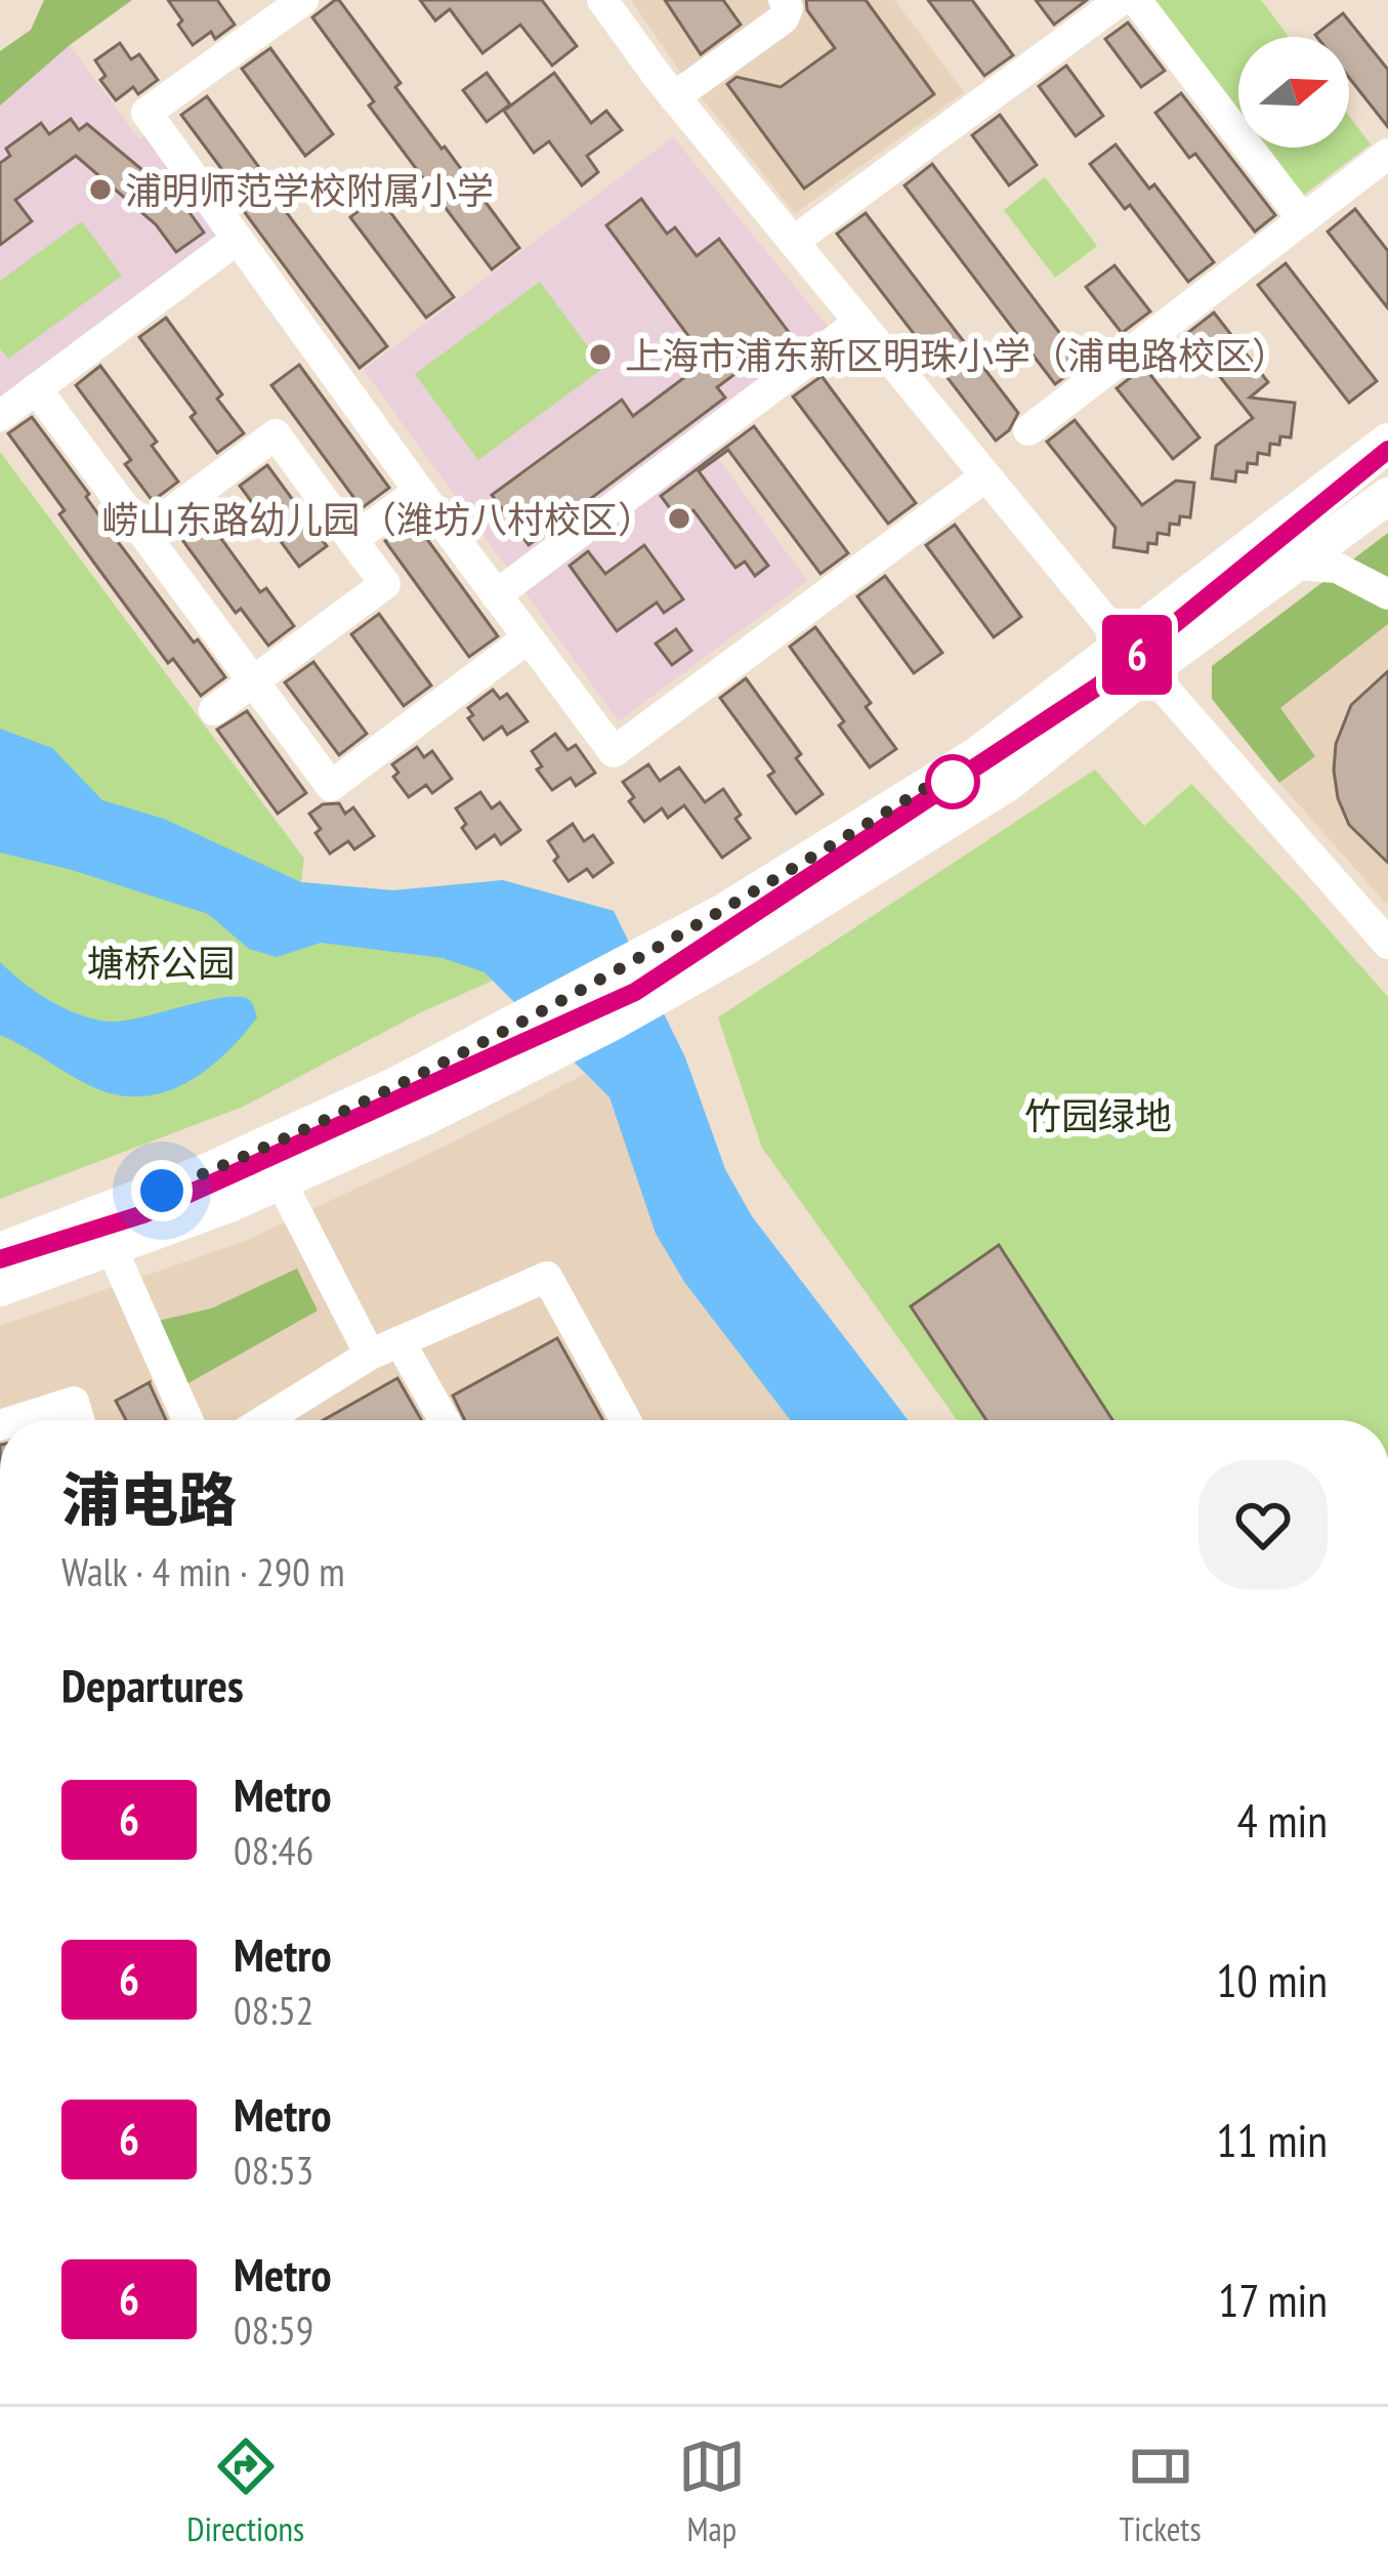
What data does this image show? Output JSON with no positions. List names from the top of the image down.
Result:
{
  "parks": ["塘桥公园", "竹园绿地"],
  "places": ["浦明师范学校附属小学", "上海市浦东新区明珠小学（浦电路校区）", "崂山东路幼儿园（潍坊八村校区）"],
  "lines": ["metro line 6"],
  "north": "right",
  "page": {
    "on_map": "6",
    "heading": [
      ["浦电路", "Walk · 4 min · 290 m"],
      "Departures"
    ],
    "list": [
      {
        "mark": "6",
        "name": "Metro",
        "note": "08:46",
        "value": "4 min"
      },
      {
        "mark": "6",
        "name": "Metro",
        "note": "08:52",
        "value": "10 min"
      },
      {
        "mark": "6",
        "name": "Metro",
        "note": "08:53",
        "value": "11 min"
      },
      {
        "mark": "6",
        "name": "Metro",
        "note": "08:59",
        "value": "17 min"
      }
    ],
    "tabs": ["Directions", "Map", "Tickets"]
  }
}
